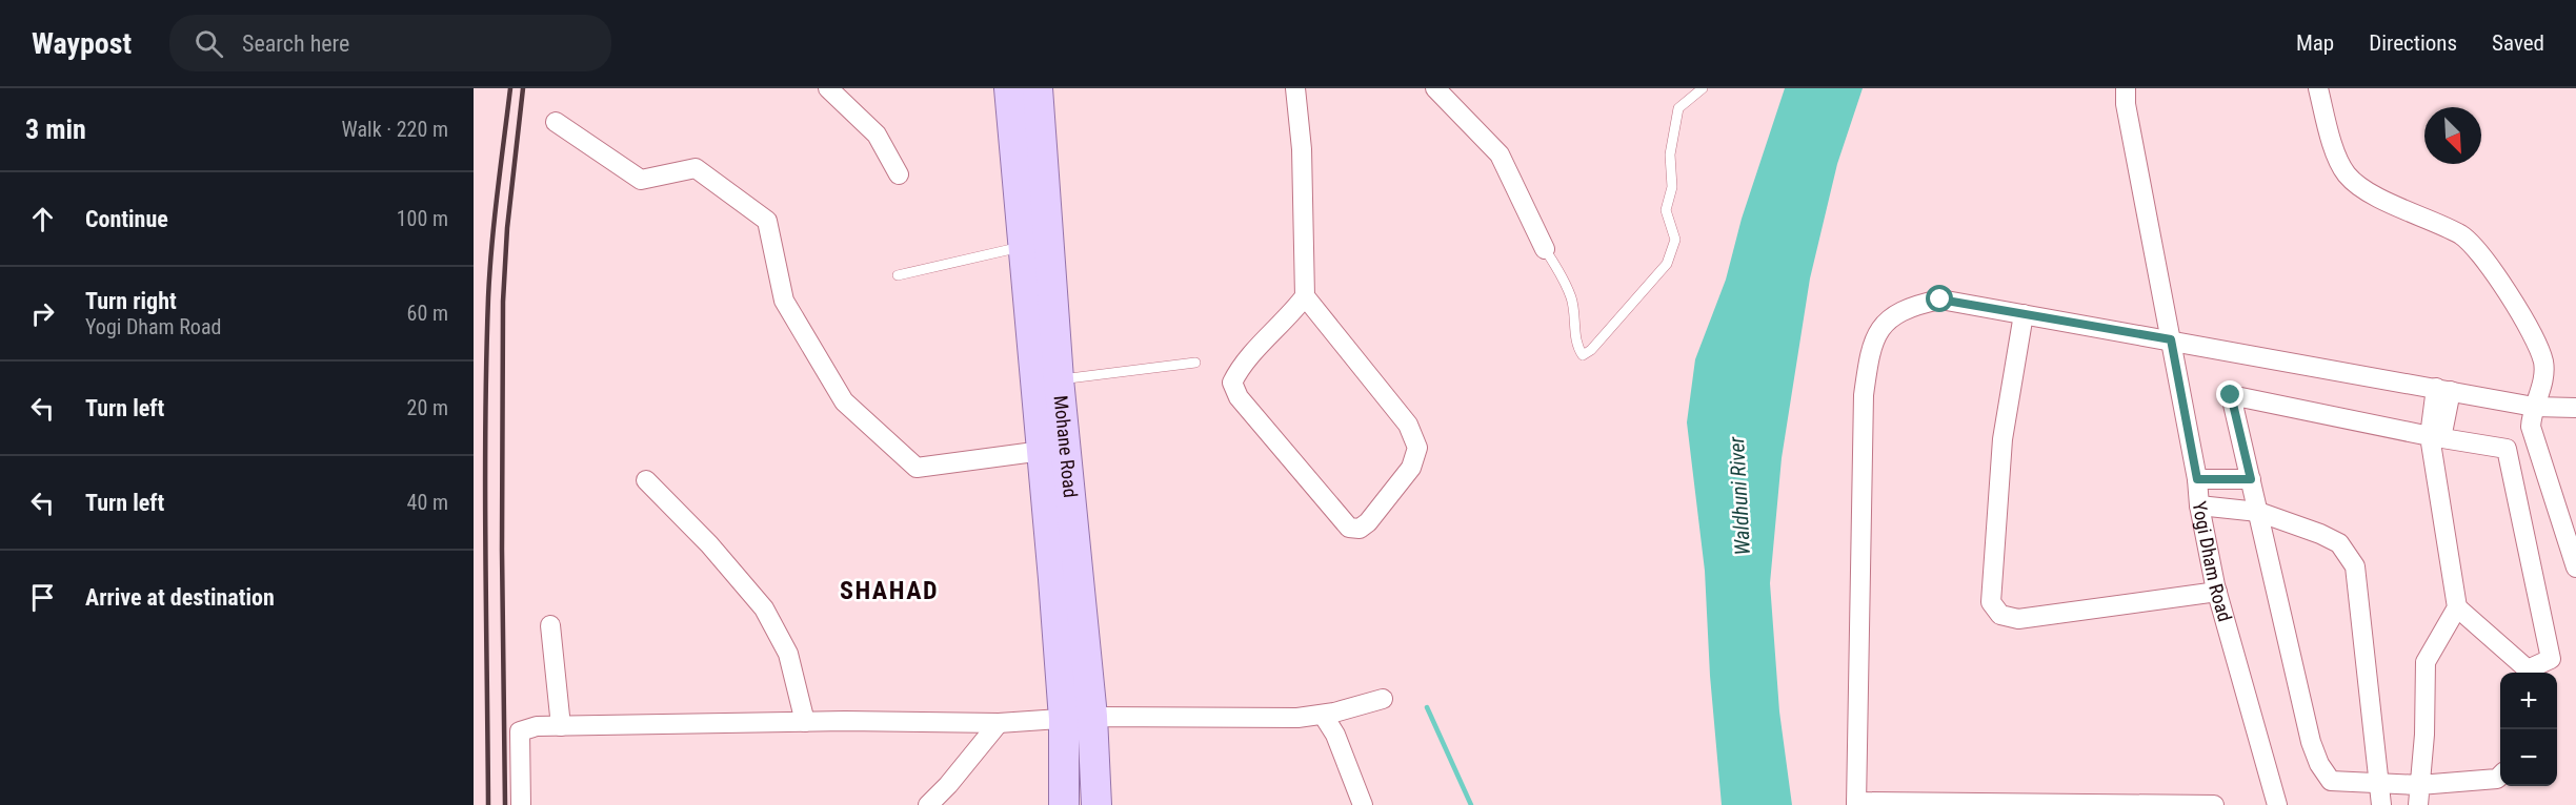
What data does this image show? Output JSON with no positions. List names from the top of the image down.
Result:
{
  "streets": {
    "main road": ["Mohane Road"],
    "street": ["Yogi Dham Road"]
  },
  "districts": ["SHAHAD"],
  "water": ["Waldhuni River"],
  "north": "bottom right",
  "page": {
    "header": "Waypost",
    "search": "Search here",
    "nav": ["Map", "Directions", "Saved"],
    "heading": ["3 min", "Walk · 220 m"],
    "list": [
      ["Continue", "100 m"],
      ["Turn right", "Yogi Dham Road", "60 m"],
      ["Turn left", "20 m"],
      ["Turn left", "40 m"],
      "Arrive at destination"
    ],
    "map_buttons": ["+", "−"]
  }
}
